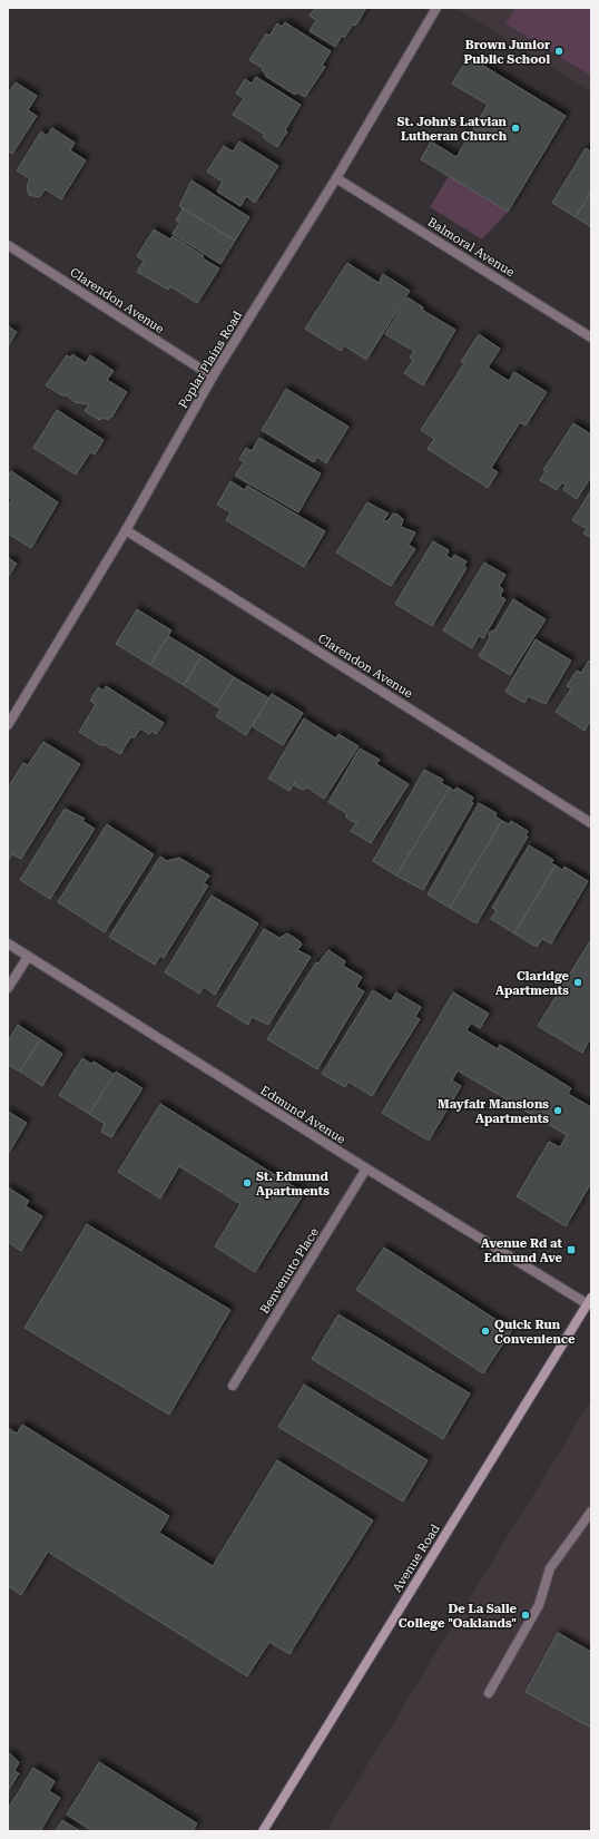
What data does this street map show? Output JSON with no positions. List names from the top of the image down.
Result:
{
  "streets": {
    "main road": ["Avenue Road"],
    "street": [
      "Balmoral Avenue",
      "Clarendon Avenue",
      "Poplar Plains Road",
      "Edmund Avenue",
      "Benvenuto Place"
    ]
  },
  "crossings": [
    ["Balmoral Avenue", "Poplar Plains Road"],
    ["Clarendon Avenue", "Poplar Plains Road"],
    ["Edmund Avenue", "Benvenuto Place"],
    ["Edmund Avenue", "Avenue Road"]
  ],
  "places": {
    "other": [
      "Brown Junior Public School",
      "St. John's Latvian Lutheran Church",
      "Claridge Apartments",
      "Mayfair Mansions Apartments",
      "St. Edmund Apartments",
      "Quick Run Convenience",
      "De La Salle College \"Oaklands\""
    ],
    "transit": ["Avenue Rd at Edmund Ave"]
  }
}
